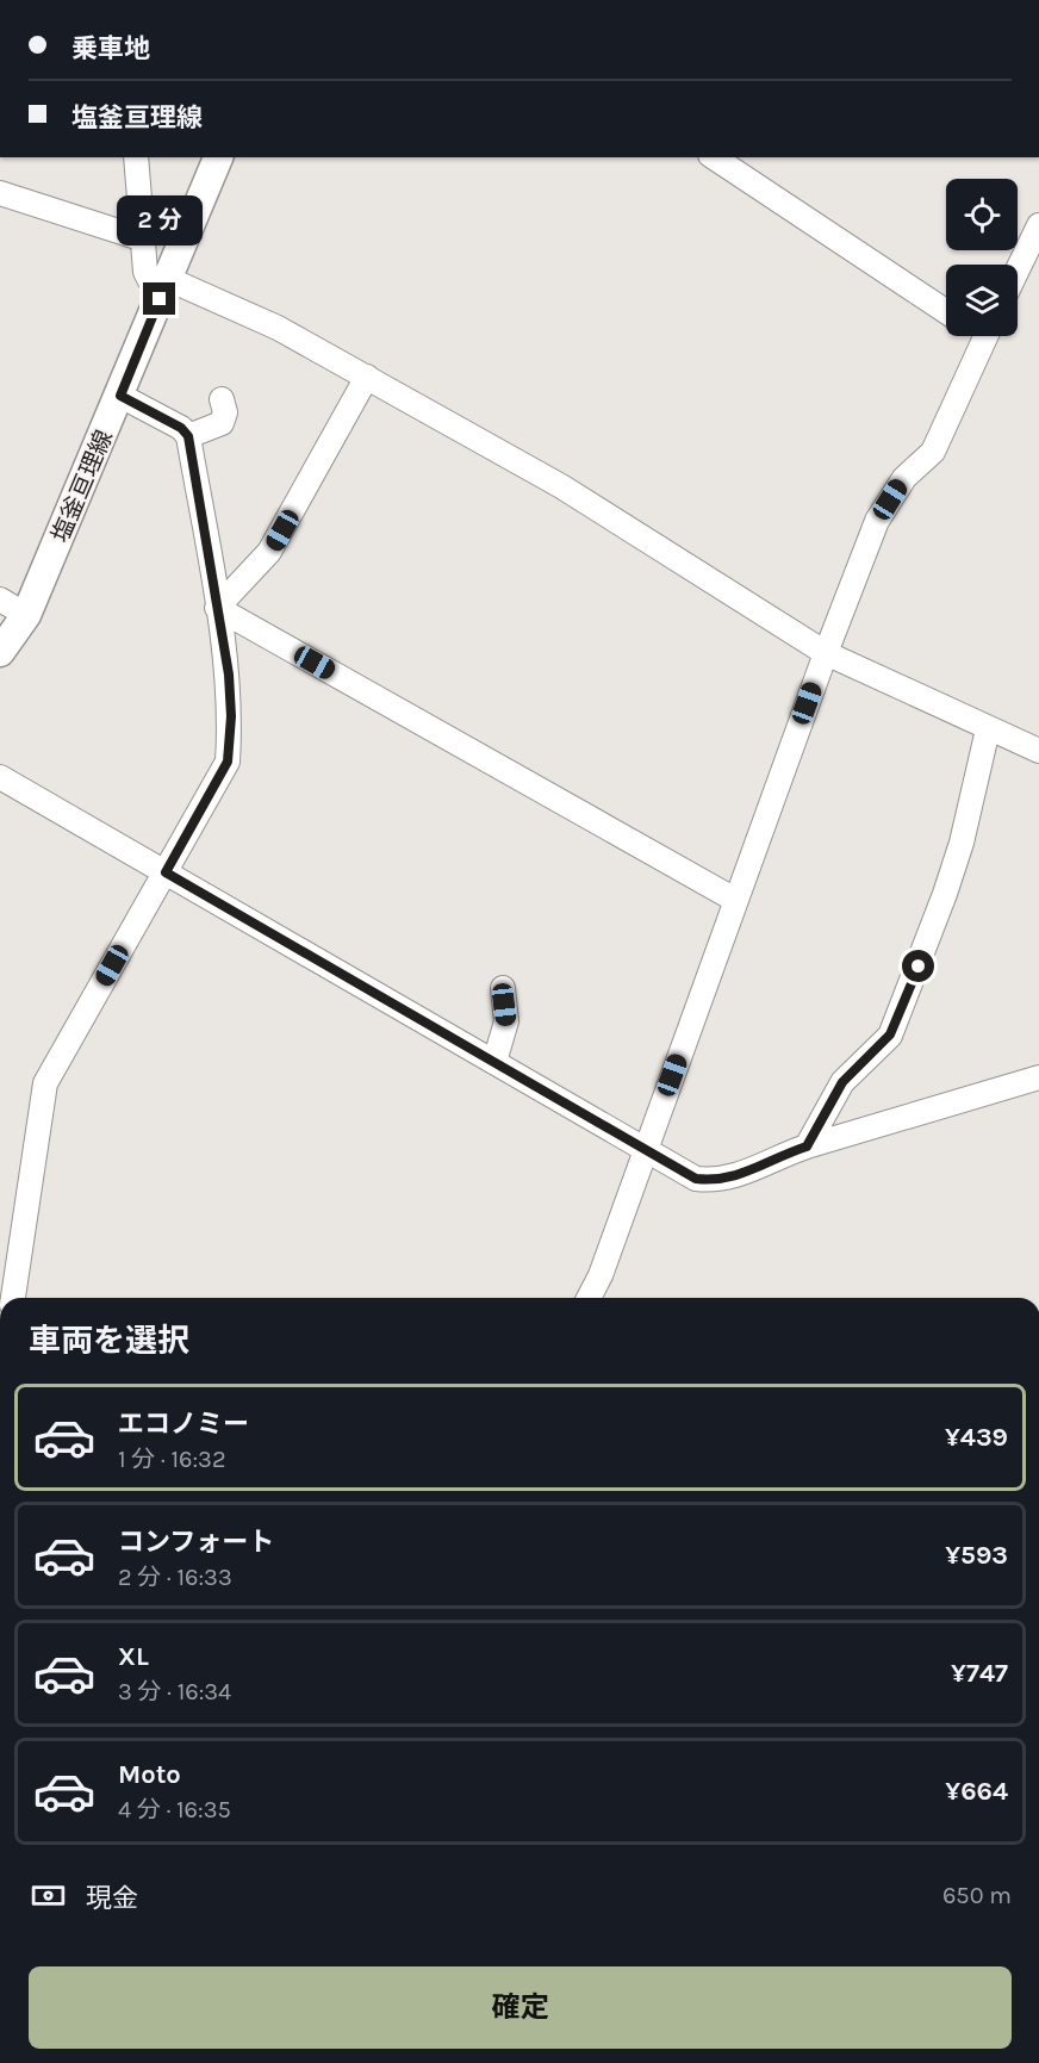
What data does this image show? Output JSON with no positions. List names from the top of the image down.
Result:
{
  "streets": {
    "main road": ["塩釜亘理線"]
  },
  "page": {
    "banner": ["乗車地", "塩釜亘理線"],
    "bubble": "2 分",
    "heading": "車両を選択",
    "list": [
      {
        "name": "エコノミー",
        "note": "1 分 · 16:32",
        "value": "¥439"
      },
      {
        "name": "コンフォート",
        "note": "2 分 · 16:33",
        "value": "¥593"
      },
      {
        "name": "XL",
        "note": "3 分 · 16:34",
        "value": "¥747"
      },
      {
        "name": "Moto",
        "note": "4 分 · 16:35",
        "value": "¥664"
      }
    ],
    "pay": ["現金", "650 m"],
    "buttons": "確定"
  }
}
